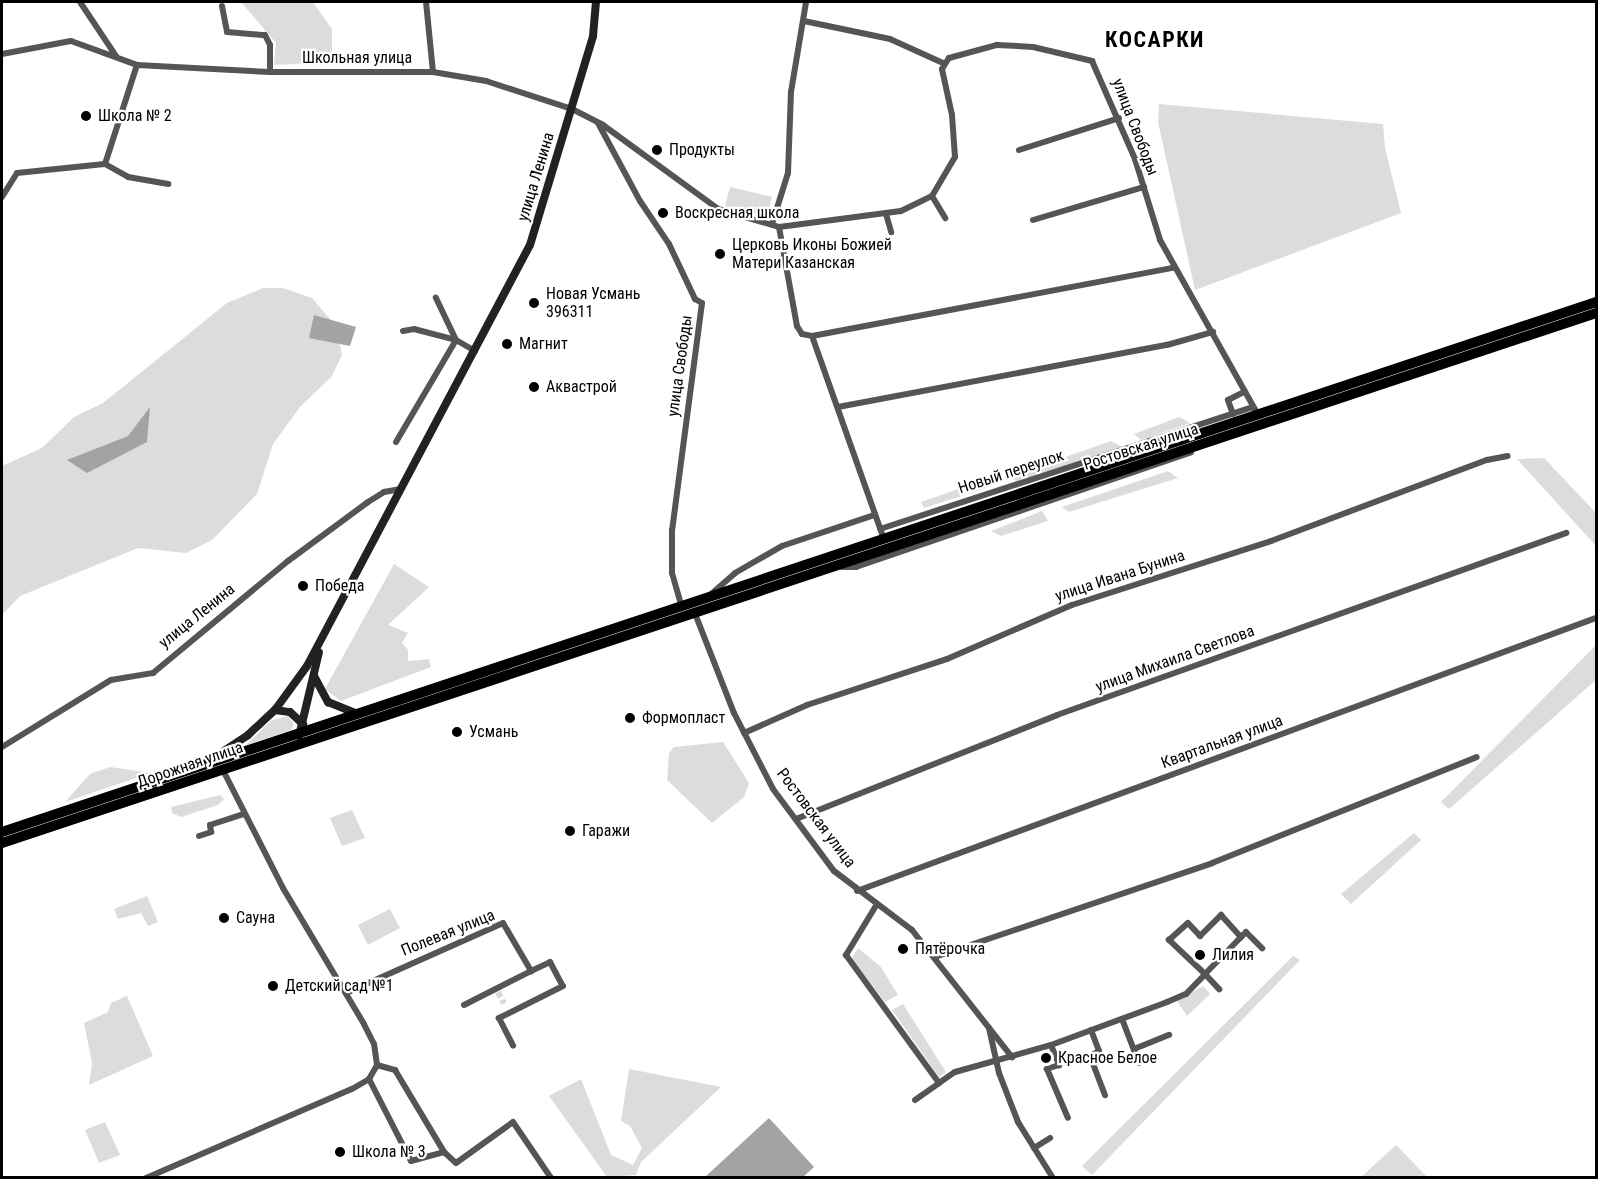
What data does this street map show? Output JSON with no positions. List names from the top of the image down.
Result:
{
  "streets": {
    "highway": ["Ростовская улица", "Дорожная улица"],
    "main road": ["улица Ленина"],
    "street": [
      "Школьная улица",
      "улица Свободы",
      "Новый переулок",
      "улица Ивана Бунина",
      "улица Михаила Светлова",
      "Квартальная улица",
      "Полевая улица"
    ]
  },
  "crossings": [
    ["Школьная улица", "улица Ленина"],
    ["улица Свободы", "Ростовская улица"],
    ["улица Свободы", "Новый переулок"],
    ["Ростовская улица", "Новый переулок"],
    ["Ростовская улица", "улица Ивана Бунина"],
    ["Ростовская улица", "улица Михаила Светлова"],
    ["Ростовская улица", "Квартальная улица"],
    ["Ростовская улица", "Дорожная улица"]
  ],
  "districts": ["КОСАРКИ"],
  "places": [
    "Школа № 2",
    "Продукты",
    "Воскресная школа",
    "Церковь Иконы Божией Матери Казанская",
    "Новая Усмань 396311",
    "Магнит",
    "Аквастрой",
    "Победа",
    "Формопласт",
    "Усмань",
    "Гаражи",
    "Сауна",
    "Пятёрочка",
    "Лилия",
    "Детский сад №1",
    "Красное Белое",
    "Школа № 3"
  ]
}
